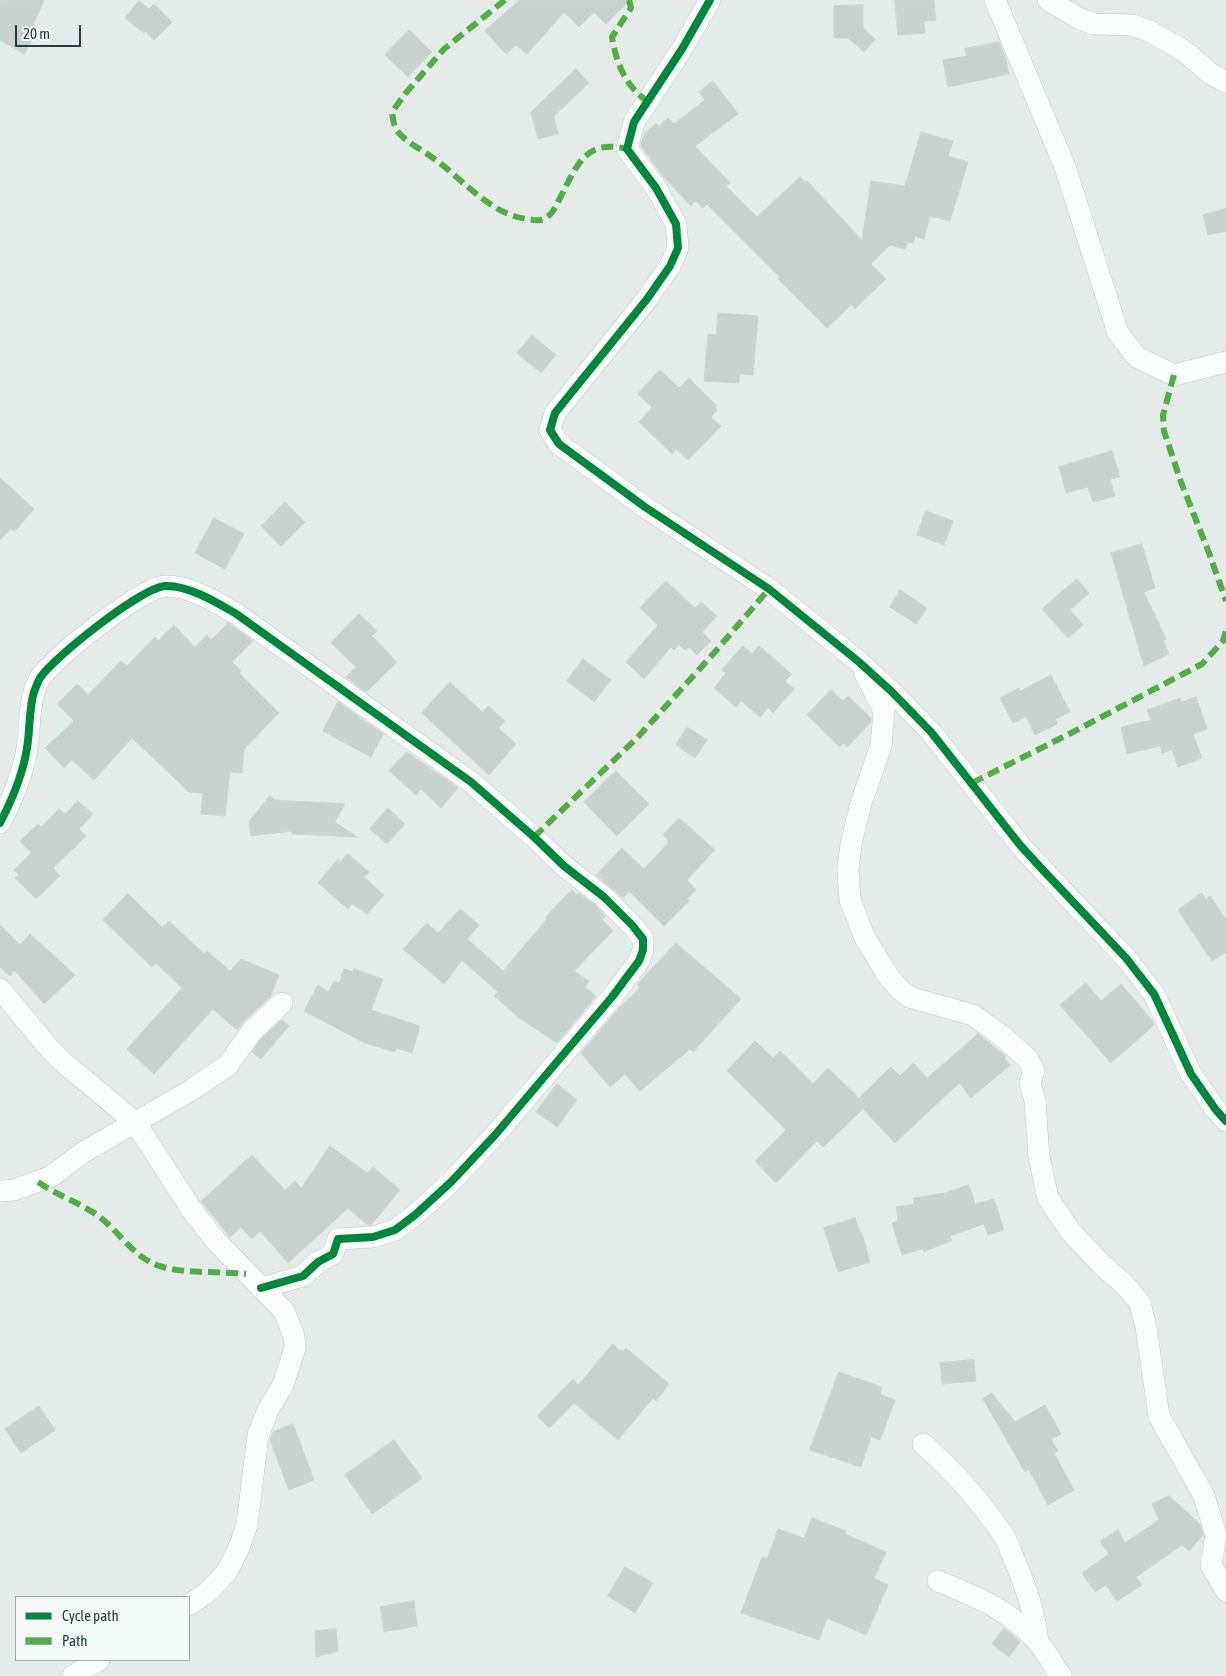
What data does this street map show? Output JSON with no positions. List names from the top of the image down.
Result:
{
  "legend": ["Cycle path", "Path"],
  "scale_bar": "20 m"
}
